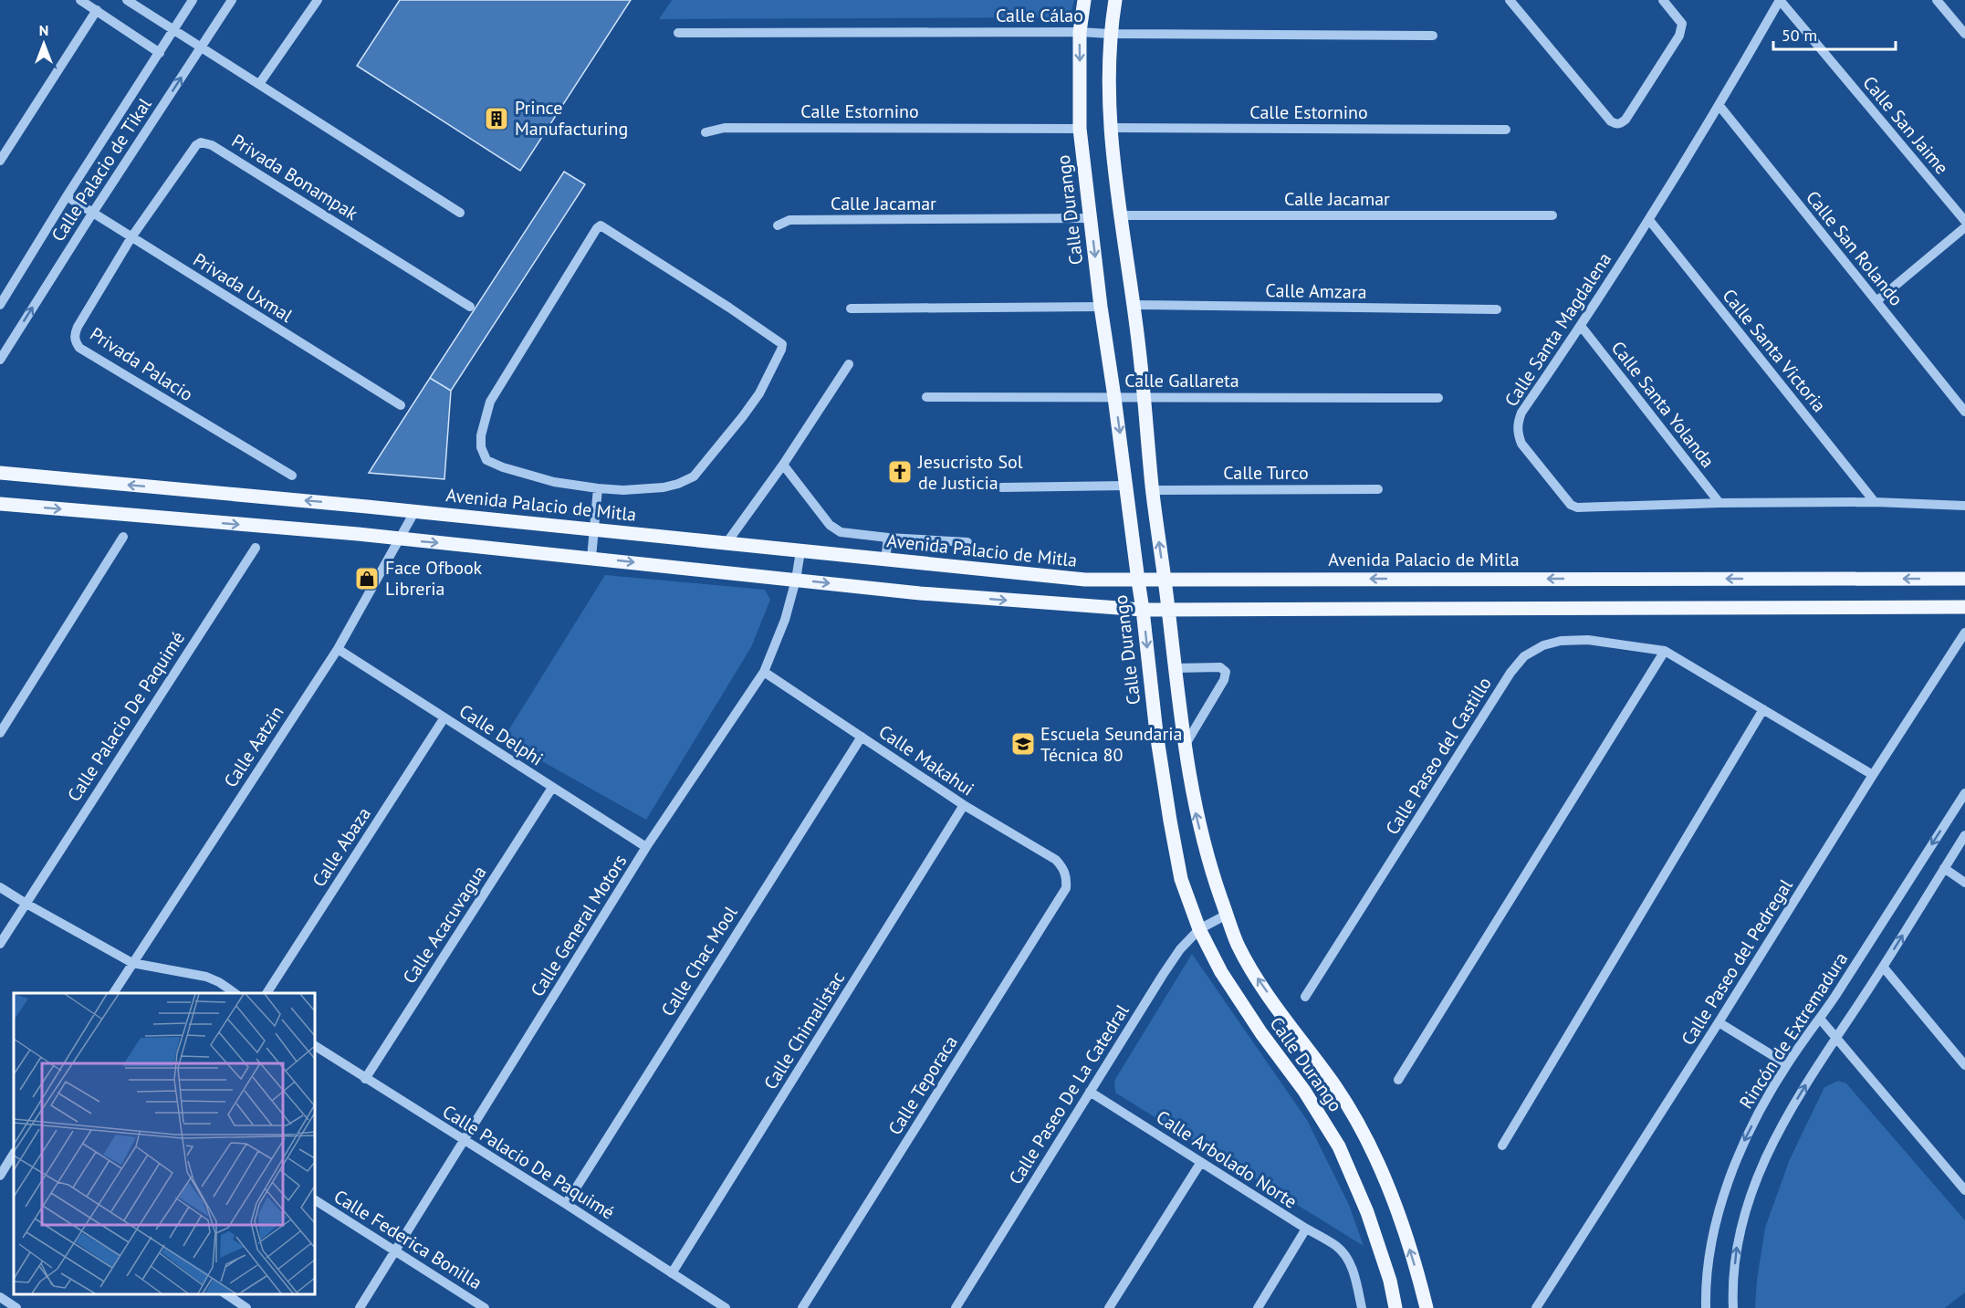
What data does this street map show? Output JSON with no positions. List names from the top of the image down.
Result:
{
  "streets": {
    "main road": ["Calle Durango", "Avenida Palacio de Mitla"],
    "street": [
      "Calle Cálao",
      "Calle Estornino",
      "Calle San Jaime",
      "Calle Palacio de Tikal",
      "Privada Bonampak",
      "Calle Jacamar",
      "Calle San Rolando",
      "Privada Uxmal",
      "Calle Amzara",
      "Calle Santa Magdalena",
      "Calle Santa Victoria",
      "Privada Palacio",
      "Calle Gallareta",
      "Calle Santa Yolanda",
      "Calle Turco",
      "Calle Palacio De Paquimé",
      "Calle Delphi",
      "Calle Aatzin",
      "Calle Paseo del Castillo",
      "Calle Makahui",
      "Calle Abaza",
      "Calle Acacuvagua",
      "Calle General Motors",
      "Calle Chac Mool",
      "Calle Paseo del Pedregal",
      "Calle Chimalistac",
      "Rincón de Extremadura",
      "Calle Teporaca",
      "Calle Paseo De La Catedral",
      "Calle Arbolado Norte",
      "Calle Federica Bonilla"
    ]
  },
  "crossings": [
    ["Calle Cálao", "Calle Durango"],
    ["Calle Estornino", "Calle Durango"],
    ["Calle San Jaime", "Calle Santa Magdalena"],
    ["Calle Palacio de Tikal", "Privada Uxmal"],
    ["Privada Bonampak", "Privada Uxmal"],
    ["Privada Bonampak", "Privada Palacio"],
    ["Calle Jacamar", "Calle Durango"],
    ["Calle Durango", "Calle Amzara"],
    ["Calle Durango", "Calle Gallareta"],
    ["Calle Durango", "Calle Turco"],
    ["Calle Durango", "Avenida Palacio de Mitla"],
    ["Calle Durango", "Calle Paseo De La Catedral"],
    ["Calle San Rolando", "Calle Santa Magdalena"],
    ["Privada Uxmal", "Privada Palacio"],
    ["Calle Santa Magdalena", "Calle Santa Victoria"],
    ["Calle Santa Magdalena", "Calle Santa Yolanda"],
    ["Avenida Palacio de Mitla", "Calle Aatzin"],
    ["Avenida Palacio de Mitla", "Calle General Motors"],
    ["Calle Palacio De Paquimé", "Calle Acacuvagua"],
    ["Calle Palacio De Paquimé", "Calle General Motors"],
    ["Calle Palacio De Paquimé", "Calle Chac Mool"],
    ["Calle Palacio De Paquimé", "Calle Chimalistac"],
    ["Calle Delphi", "Calle Aatzin"],
    ["Calle Delphi", "Calle Abaza"],
    ["Calle Delphi", "Calle Acacuvagua"],
    ["Calle Delphi", "Calle General Motors"],
    ["Calle Paseo del Castillo", "Calle Paseo del Pedregal"],
    ["Calle Makahui", "Calle General Motors"],
    ["Calle Makahui", "Calle Chac Mool"],
    ["Calle Makahui", "Calle Chimalistac"],
    ["Calle Makahui", "Calle Teporaca"],
    ["Calle General Motors", "Calle Federica Bonilla"],
    ["Calle Paseo De La Catedral", "Calle Arbolado Norte"]
  ],
  "places": {
    "building": ["Prince Manufacturing"],
    "church": ["Jesucristo Sol de Justicia"],
    "shop": ["Face Ofbook Libreria"],
    "school or university": ["Escuela Seundaria Técnica 80"]
  },
  "scale_bar": "50 m",
  "north": "top"
}
